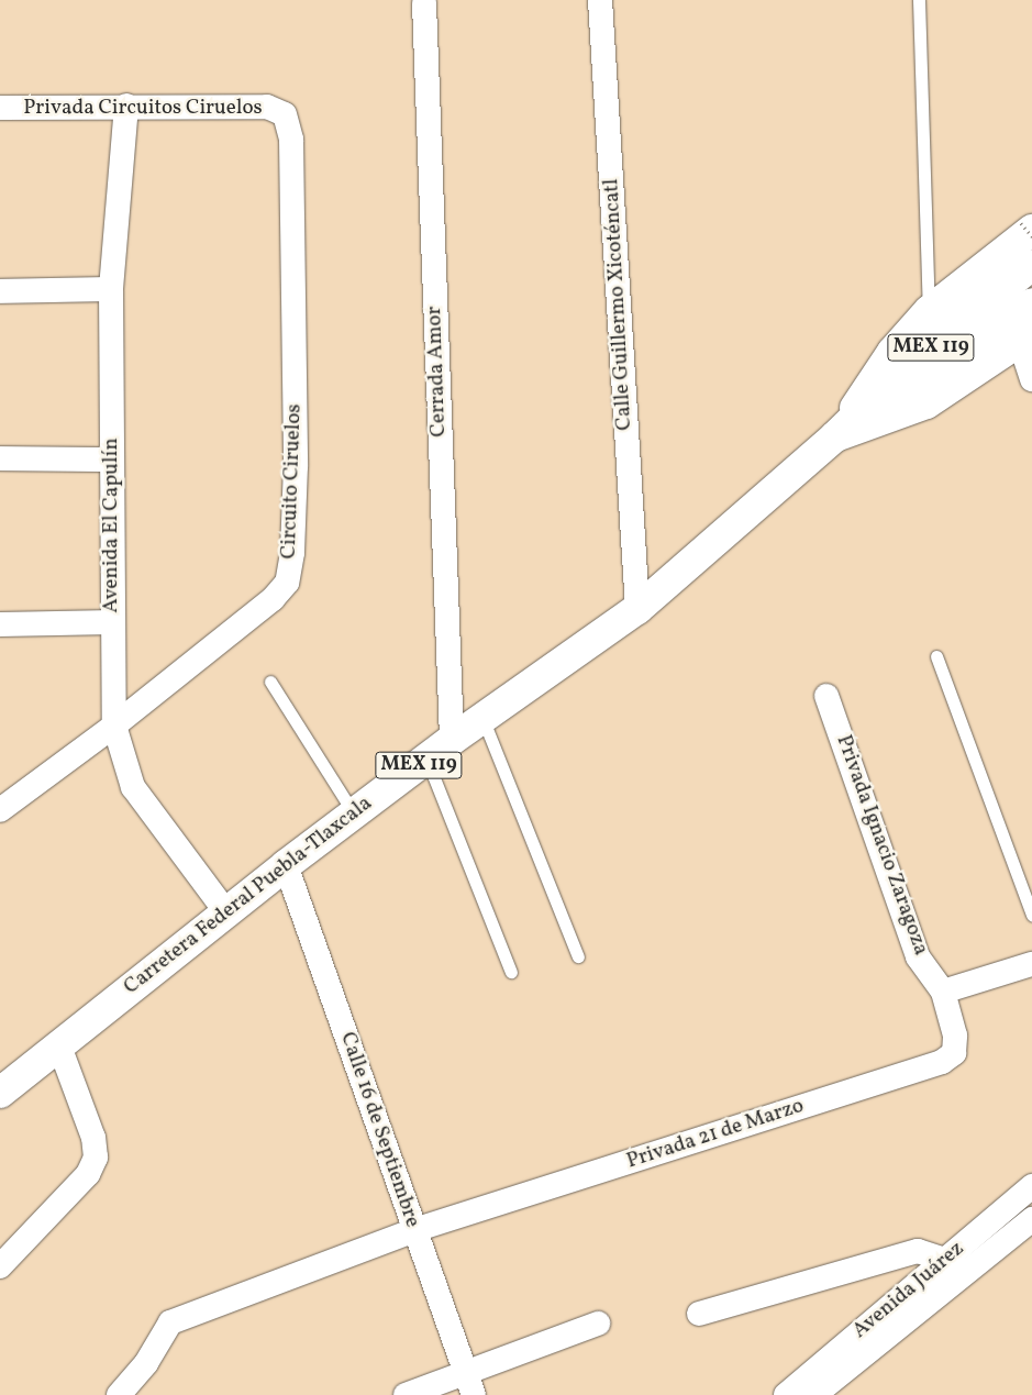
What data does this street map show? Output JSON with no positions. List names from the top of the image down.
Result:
{
  "streets": {
    "main road": ["MEX 119", "Carretera Federal Puebla-Tlaxcala"],
    "street": [
      "Privada Circuitos Ciruelos",
      "Calle Guillermo Xicoténcatl",
      "Cerrada Amor",
      "Circuito Ciruelos",
      "Avenida El Capulín",
      "Privada Ignacio Zaragoza",
      "Calle 16 de Septiembre",
      "Privada 21 de Marzo",
      "Avenida Juárez"
    ]
  },
  "crossings": [
    ["Privada Circuitos Ciruelos", "Circuito Ciruelos"],
    ["Privada Circuitos Ciruelos", "Avenida El Capulín"],
    ["Calle Guillermo Xicoténcatl", "Carretera Federal Puebla-Tlaxcala"],
    ["Cerrada Amor", "Carretera Federal Puebla-Tlaxcala"],
    ["Circuito Ciruelos", "Avenida El Capulín"],
    ["Avenida El Capulín", "Carretera Federal Puebla-Tlaxcala"],
    ["Privada Ignacio Zaragoza", "Privada 21 de Marzo"],
    ["Carretera Federal Puebla-Tlaxcala", "Calle 16 de Septiembre"],
    ["Calle 16 de Septiembre", "Privada 21 de Marzo"]
  ]
}
